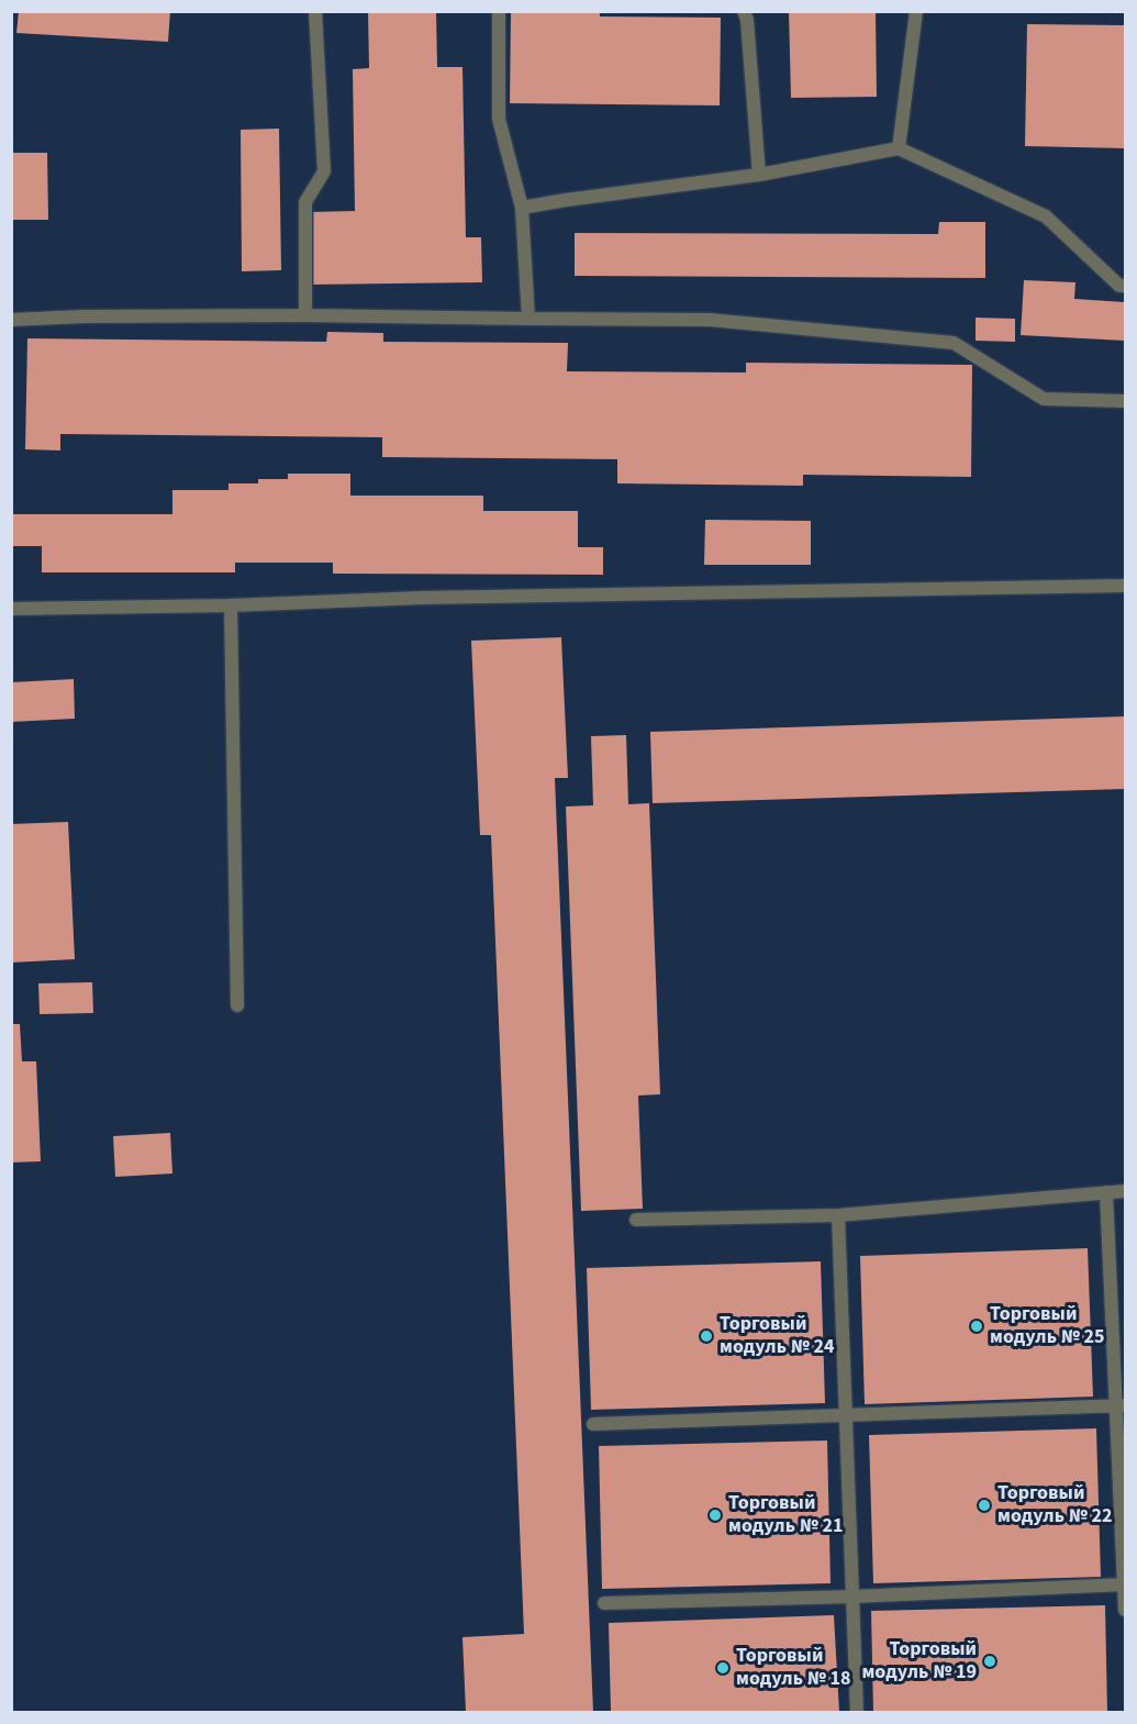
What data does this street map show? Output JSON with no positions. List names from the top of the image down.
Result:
{
  "places": [
    "Торговый модуль № 25",
    "Торговый модуль № 24",
    "Торговый модуль № 22",
    "Торговый модуль № 21",
    "Торговый модуль № 19",
    "Торговый модуль № 18"
  ]
}
